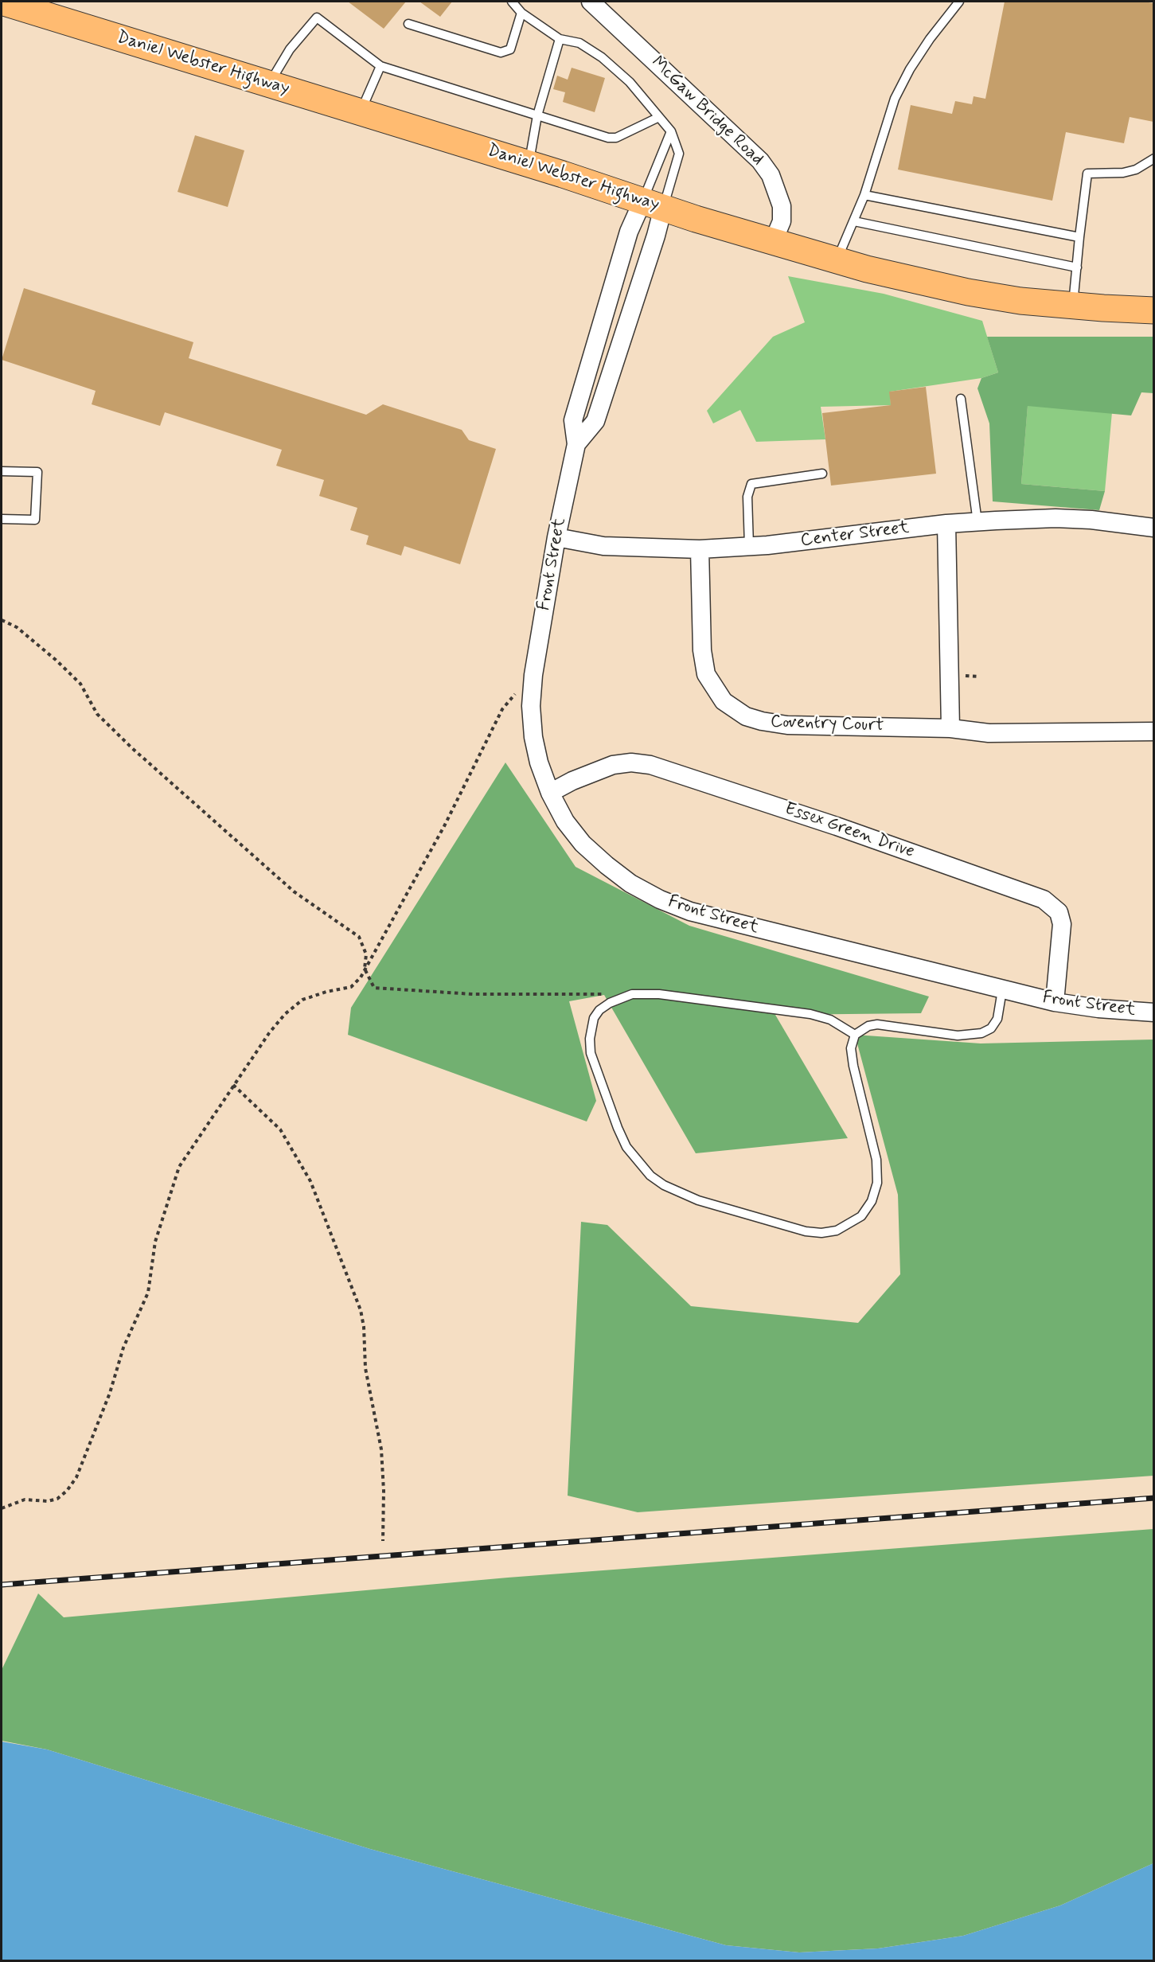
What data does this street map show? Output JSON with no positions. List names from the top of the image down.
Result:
{
  "streets": {
    "main road": ["Daniel Webster Highway"],
    "street": [
      "McGaw Bridge Road",
      "Center Street",
      "Front Street",
      "Coventry Court",
      "Essex Green Drive"
    ]
  },
  "crossings": [
    ["Daniel Webster Highway", "McGaw Bridge Road"],
    ["Daniel Webster Highway", "Front Street"],
    ["Center Street", "Front Street"],
    ["Center Street", "Coventry Court"],
    ["Front Street", "Essex Green Drive"]
  ]
}
